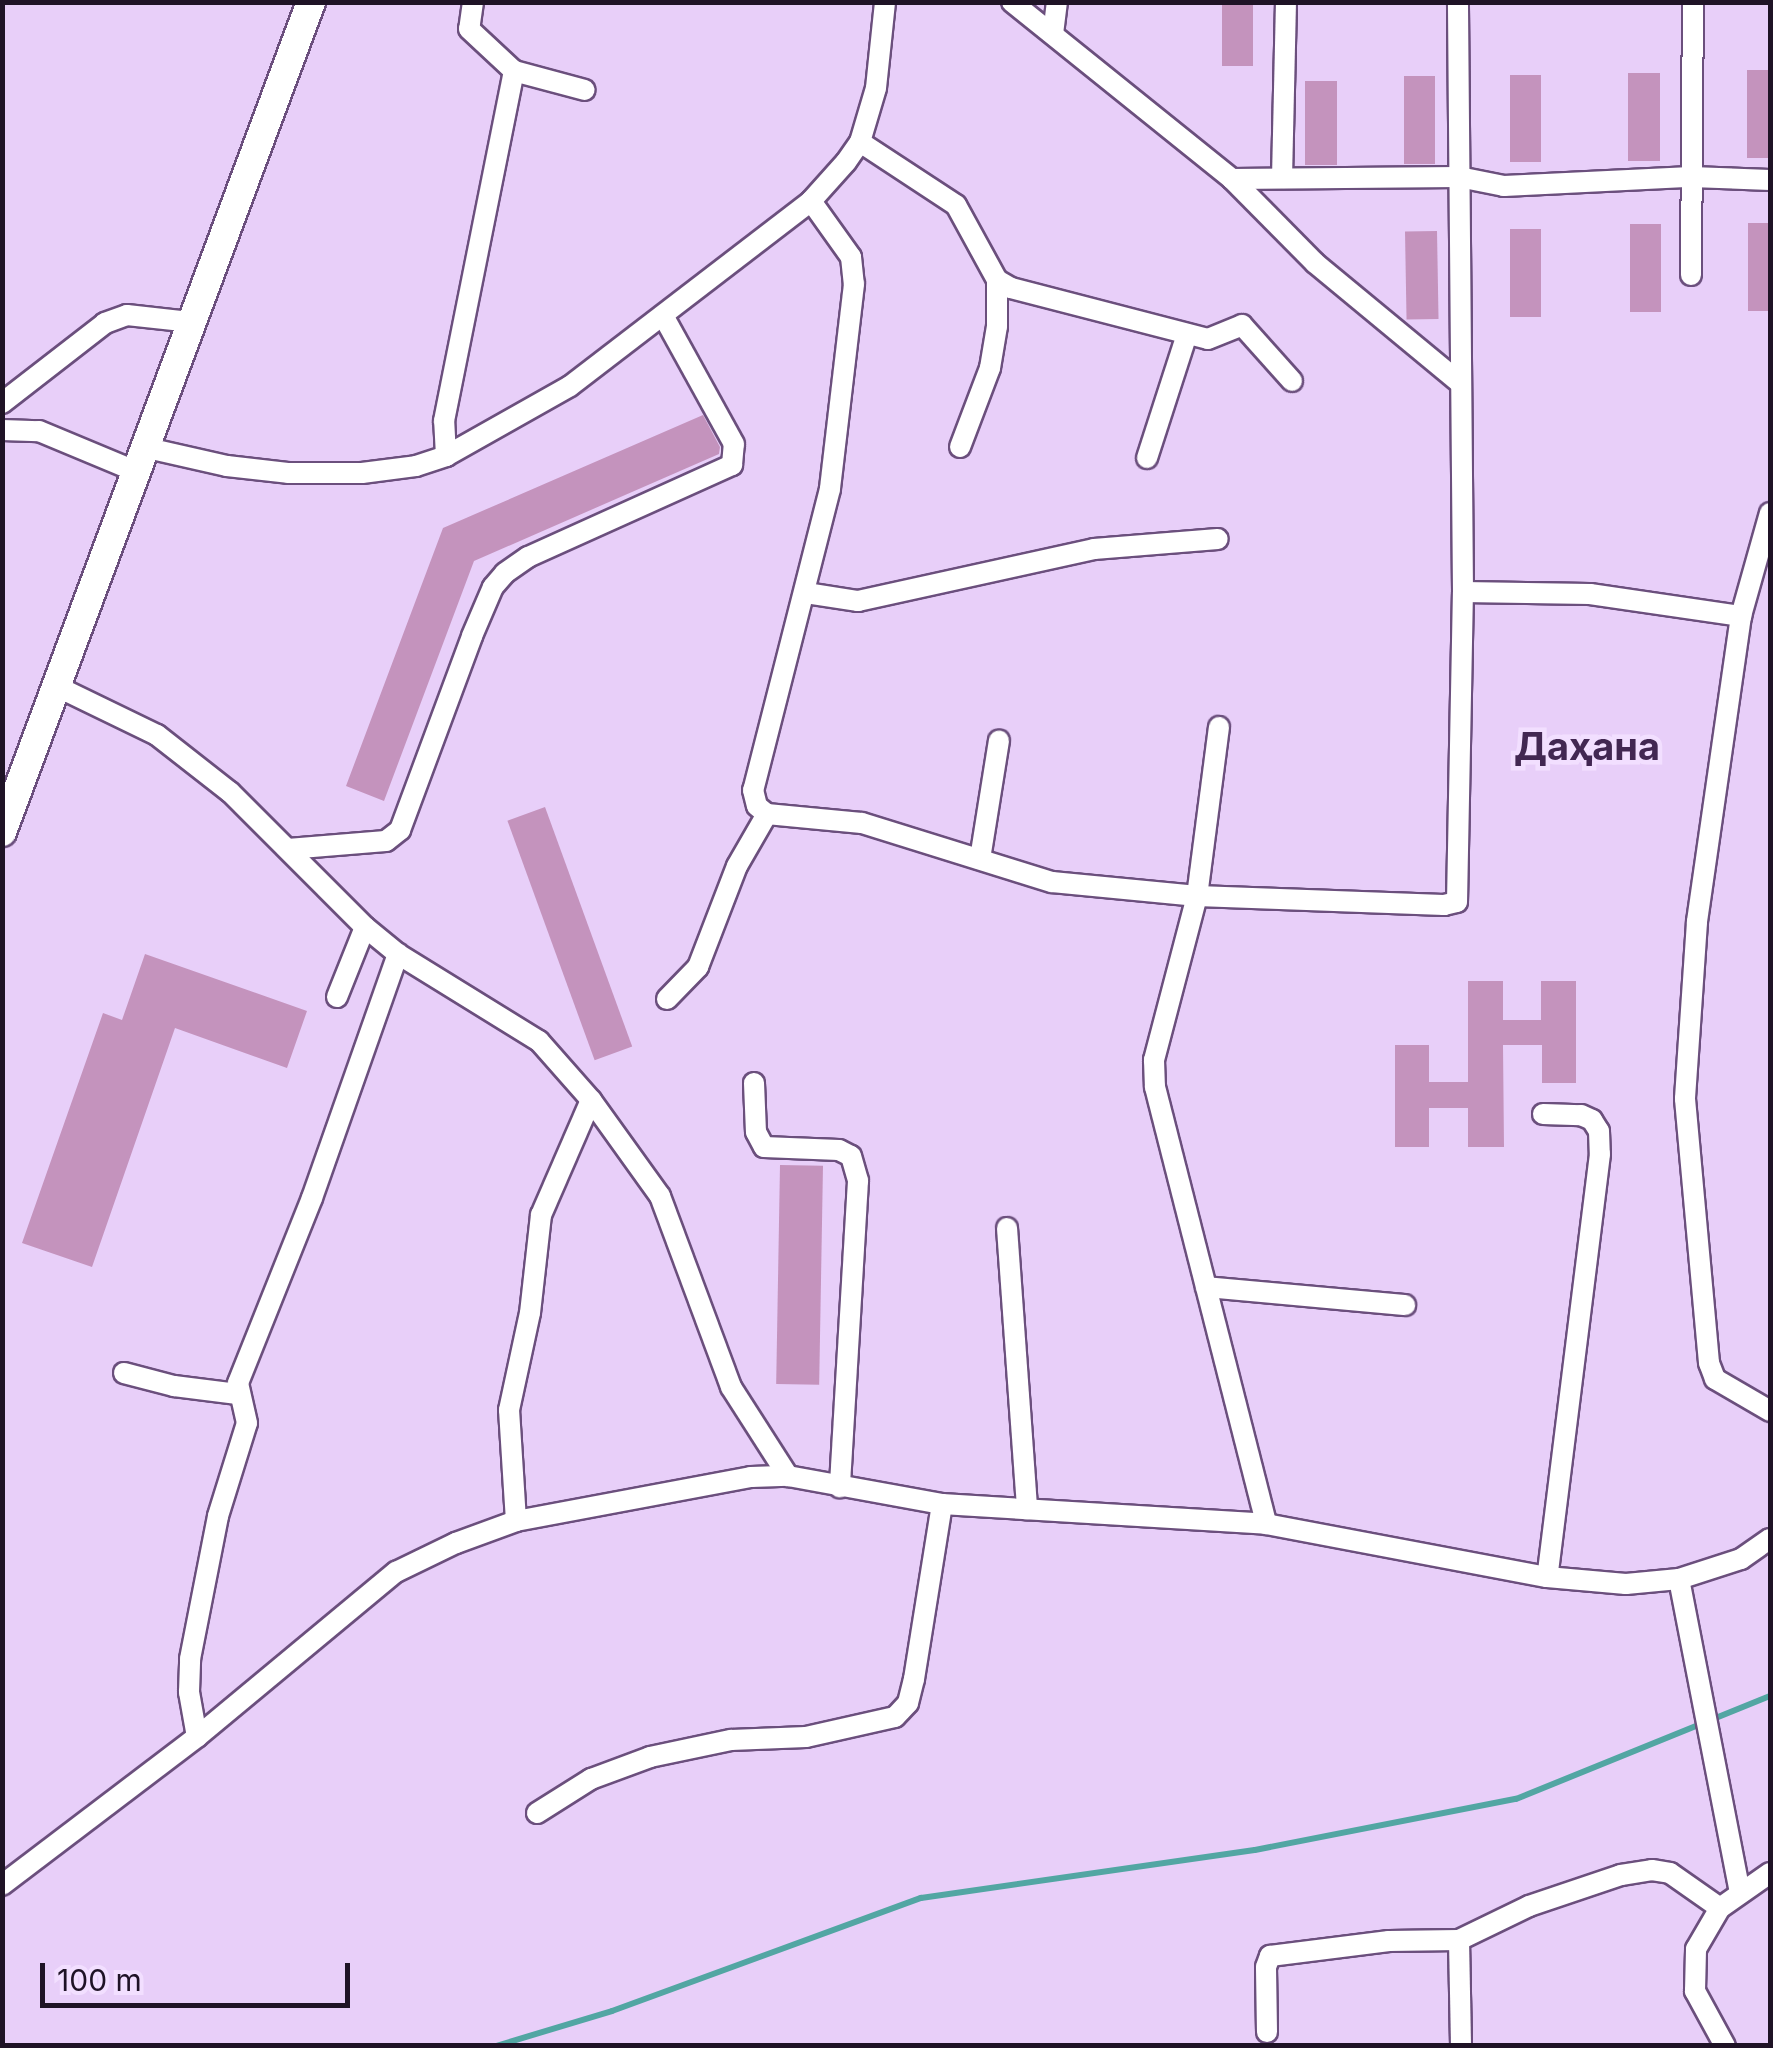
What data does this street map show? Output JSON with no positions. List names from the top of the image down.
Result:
{
  "districts": ["Даҳана"],
  "scale_bar": "100 m"
}
